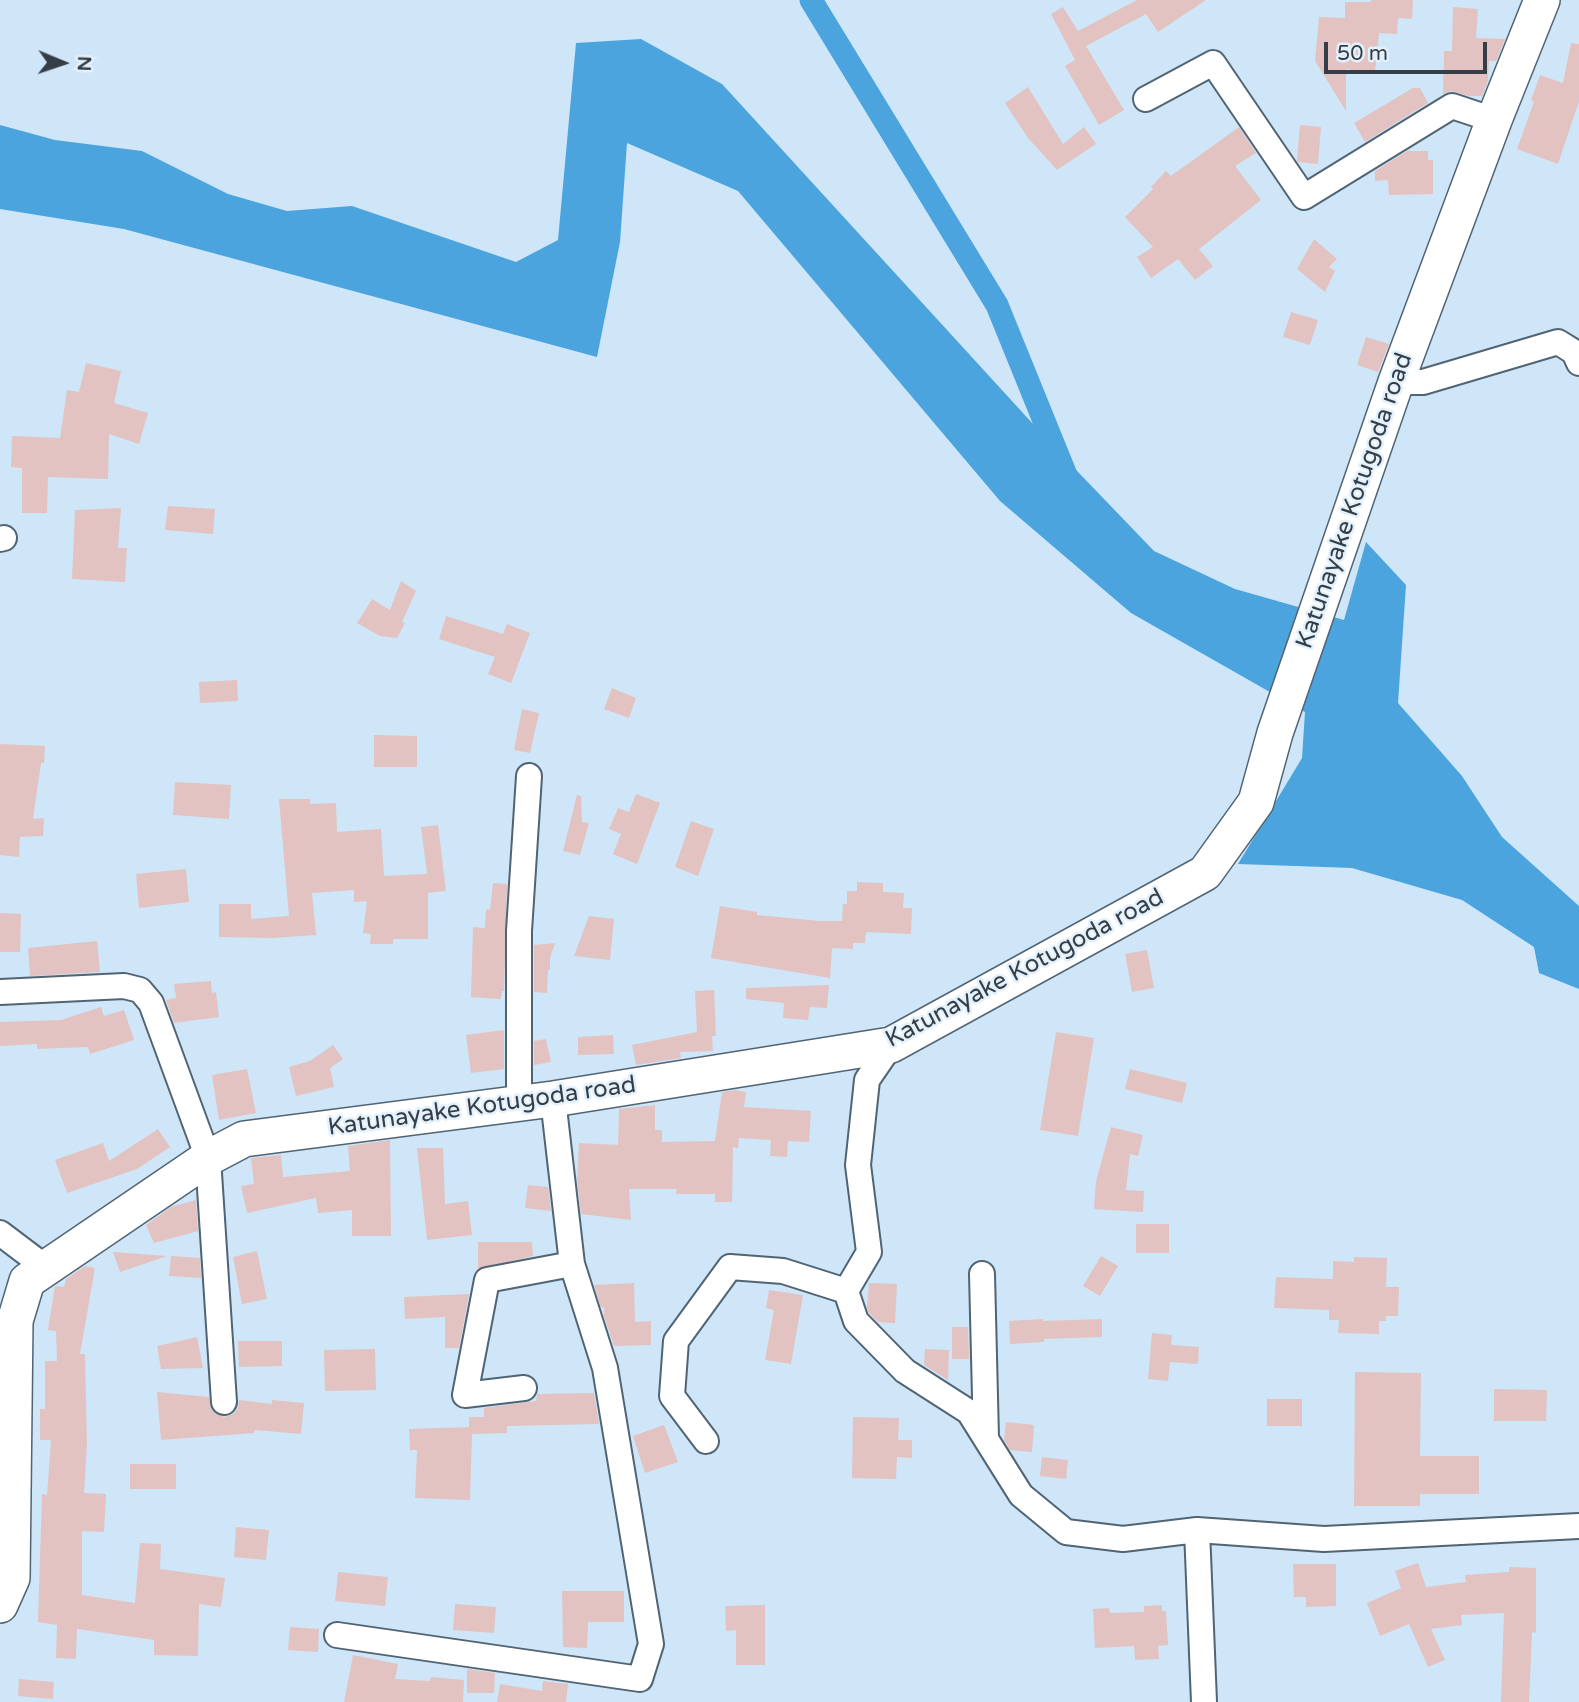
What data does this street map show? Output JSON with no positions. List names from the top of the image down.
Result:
{
  "streets": {
    "main road": ["Katunayake Kotugoda road"]
  },
  "scale_bar": "50 m",
  "north": "right"
}
